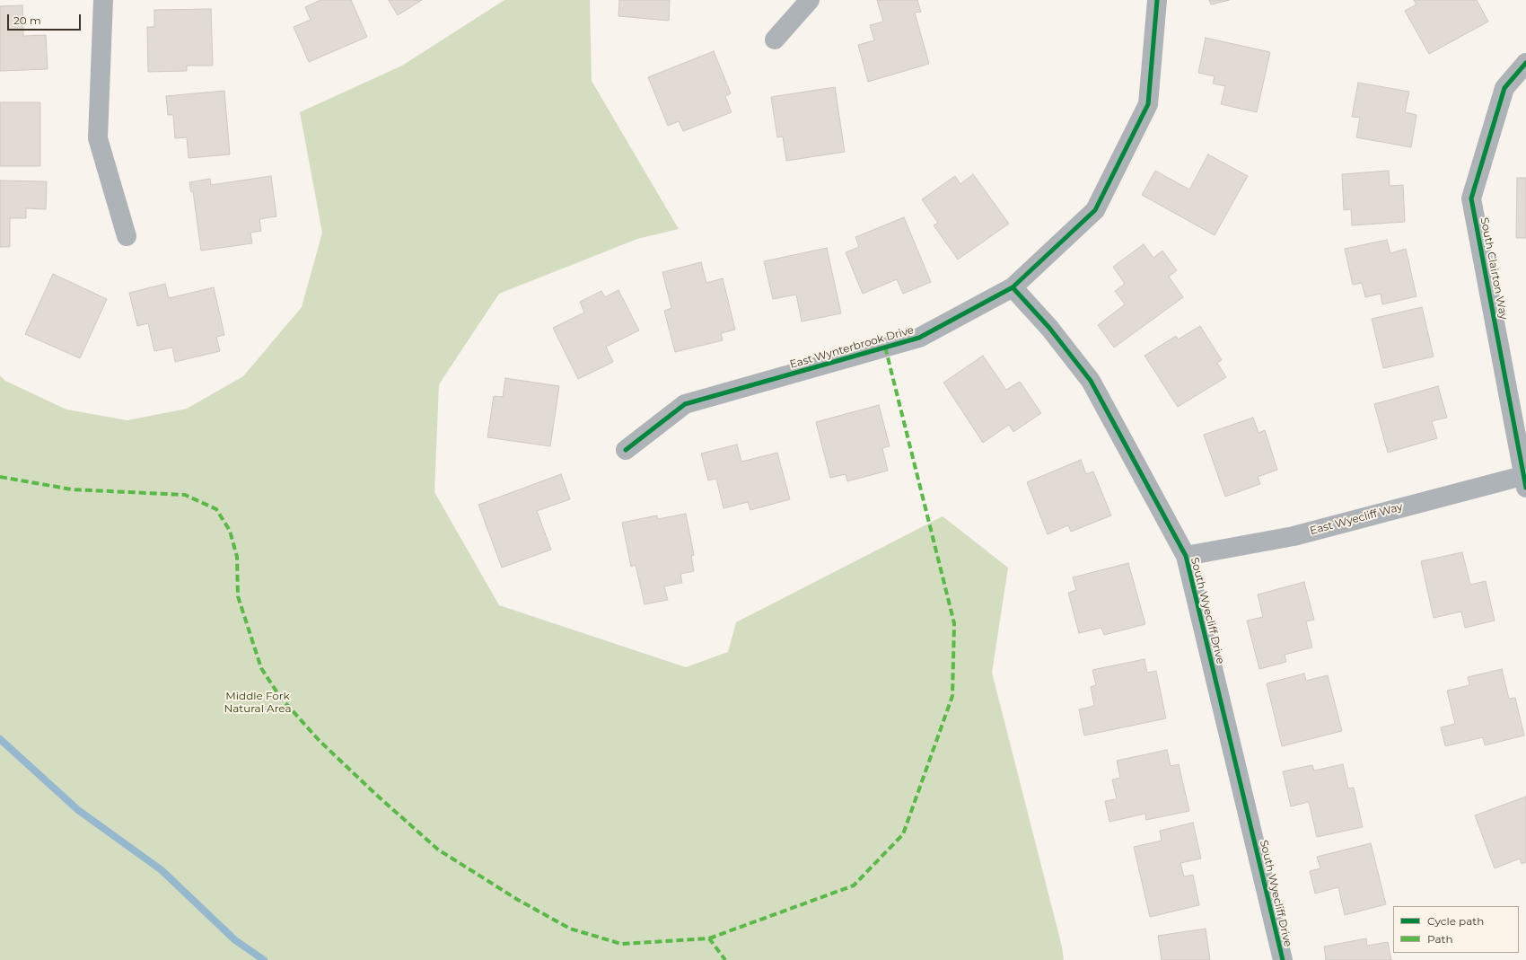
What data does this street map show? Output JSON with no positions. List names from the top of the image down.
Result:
{
  "streets": {
    "street": [
      "South Clairton Way",
      "East Wynterbrook Drive",
      "East Wyecliff Way",
      "South Wyecliff Drive"
    ]
  },
  "crossings": [
    ["South Clairton Way", "East Wyecliff Way"],
    ["East Wynterbrook Drive", "South Wyecliff Drive"],
    ["East Wyecliff Way", "South Wyecliff Drive"]
  ],
  "parks": ["Middle Fork Natural Area"],
  "legend": ["Cycle path", "Path"],
  "scale_bar": "20 m"
}
